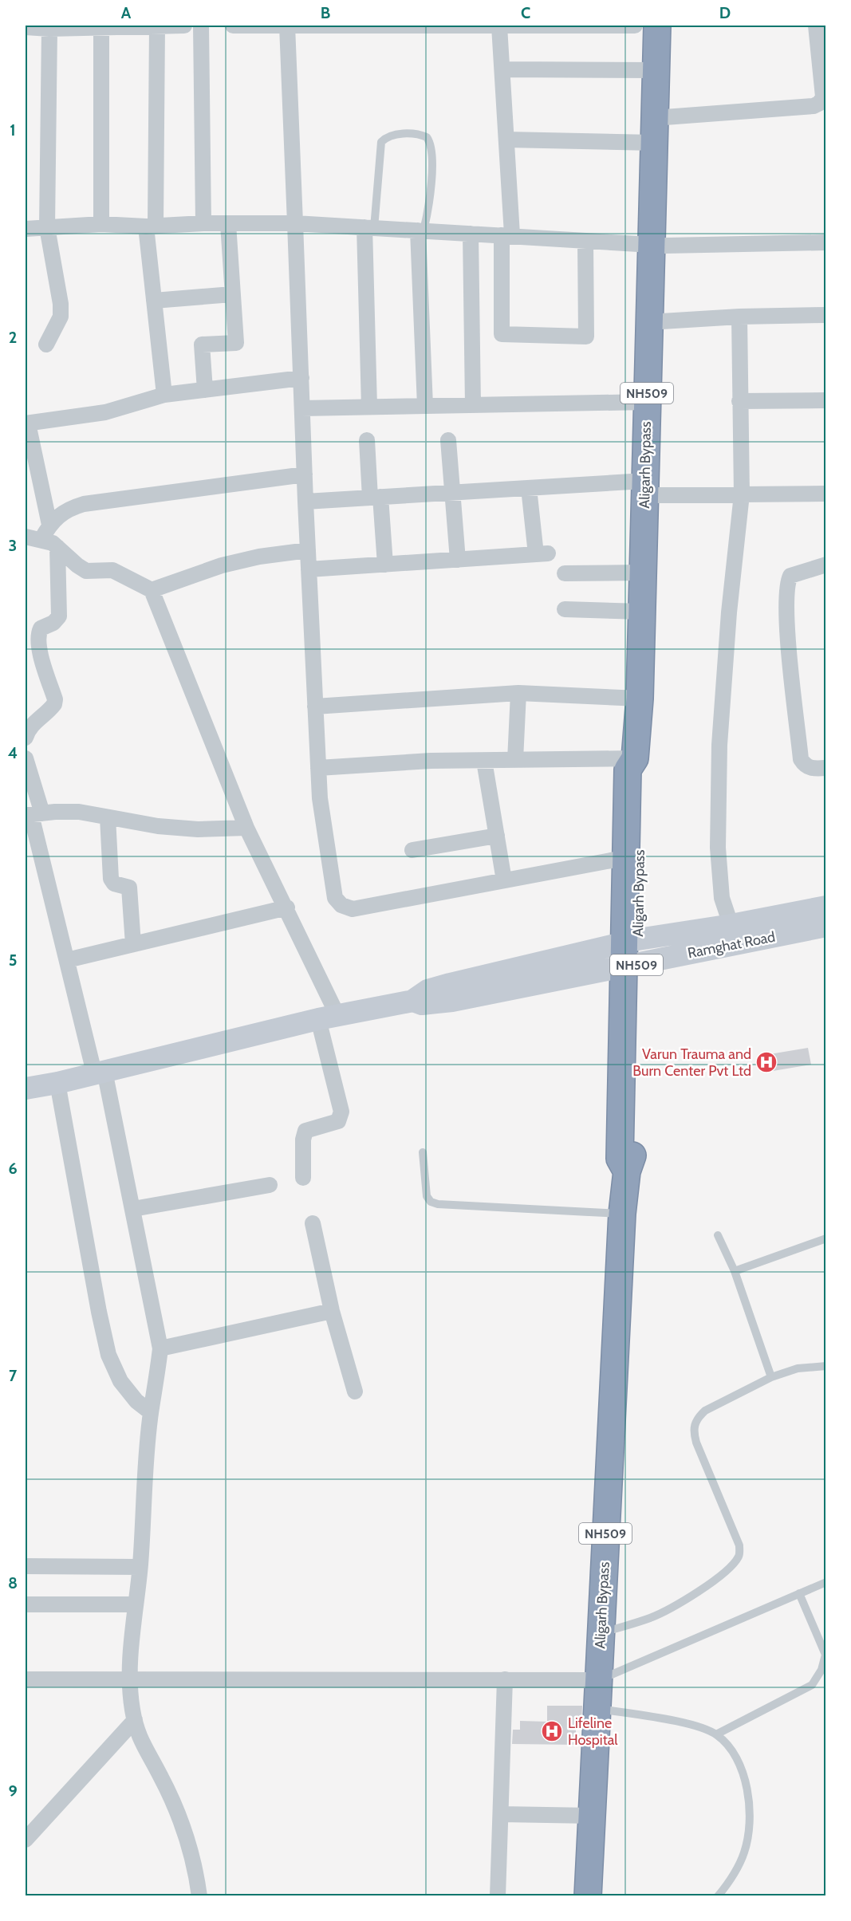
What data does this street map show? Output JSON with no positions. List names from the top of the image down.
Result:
{
  "streets": {
    "highway": ["NH509", "Aligarh Bypass"],
    "main road": ["Ramghat Road"]
  },
  "crossings": [
    ["Aligarh Bypass", "Ramghat Road"]
  ],
  "places": {
    "hospital": ["Varun Trauma and Burn Center Pvt Ltd", "Lifeline Hospital"]
  },
  "grid": {
    "columns": [
      "A",
      "B",
      "C",
      "D"
    ],
    "rows": [
      "1",
      "2",
      "3",
      "4",
      "5",
      "6",
      "7",
      "8",
      "9"
    ]
  }
}
